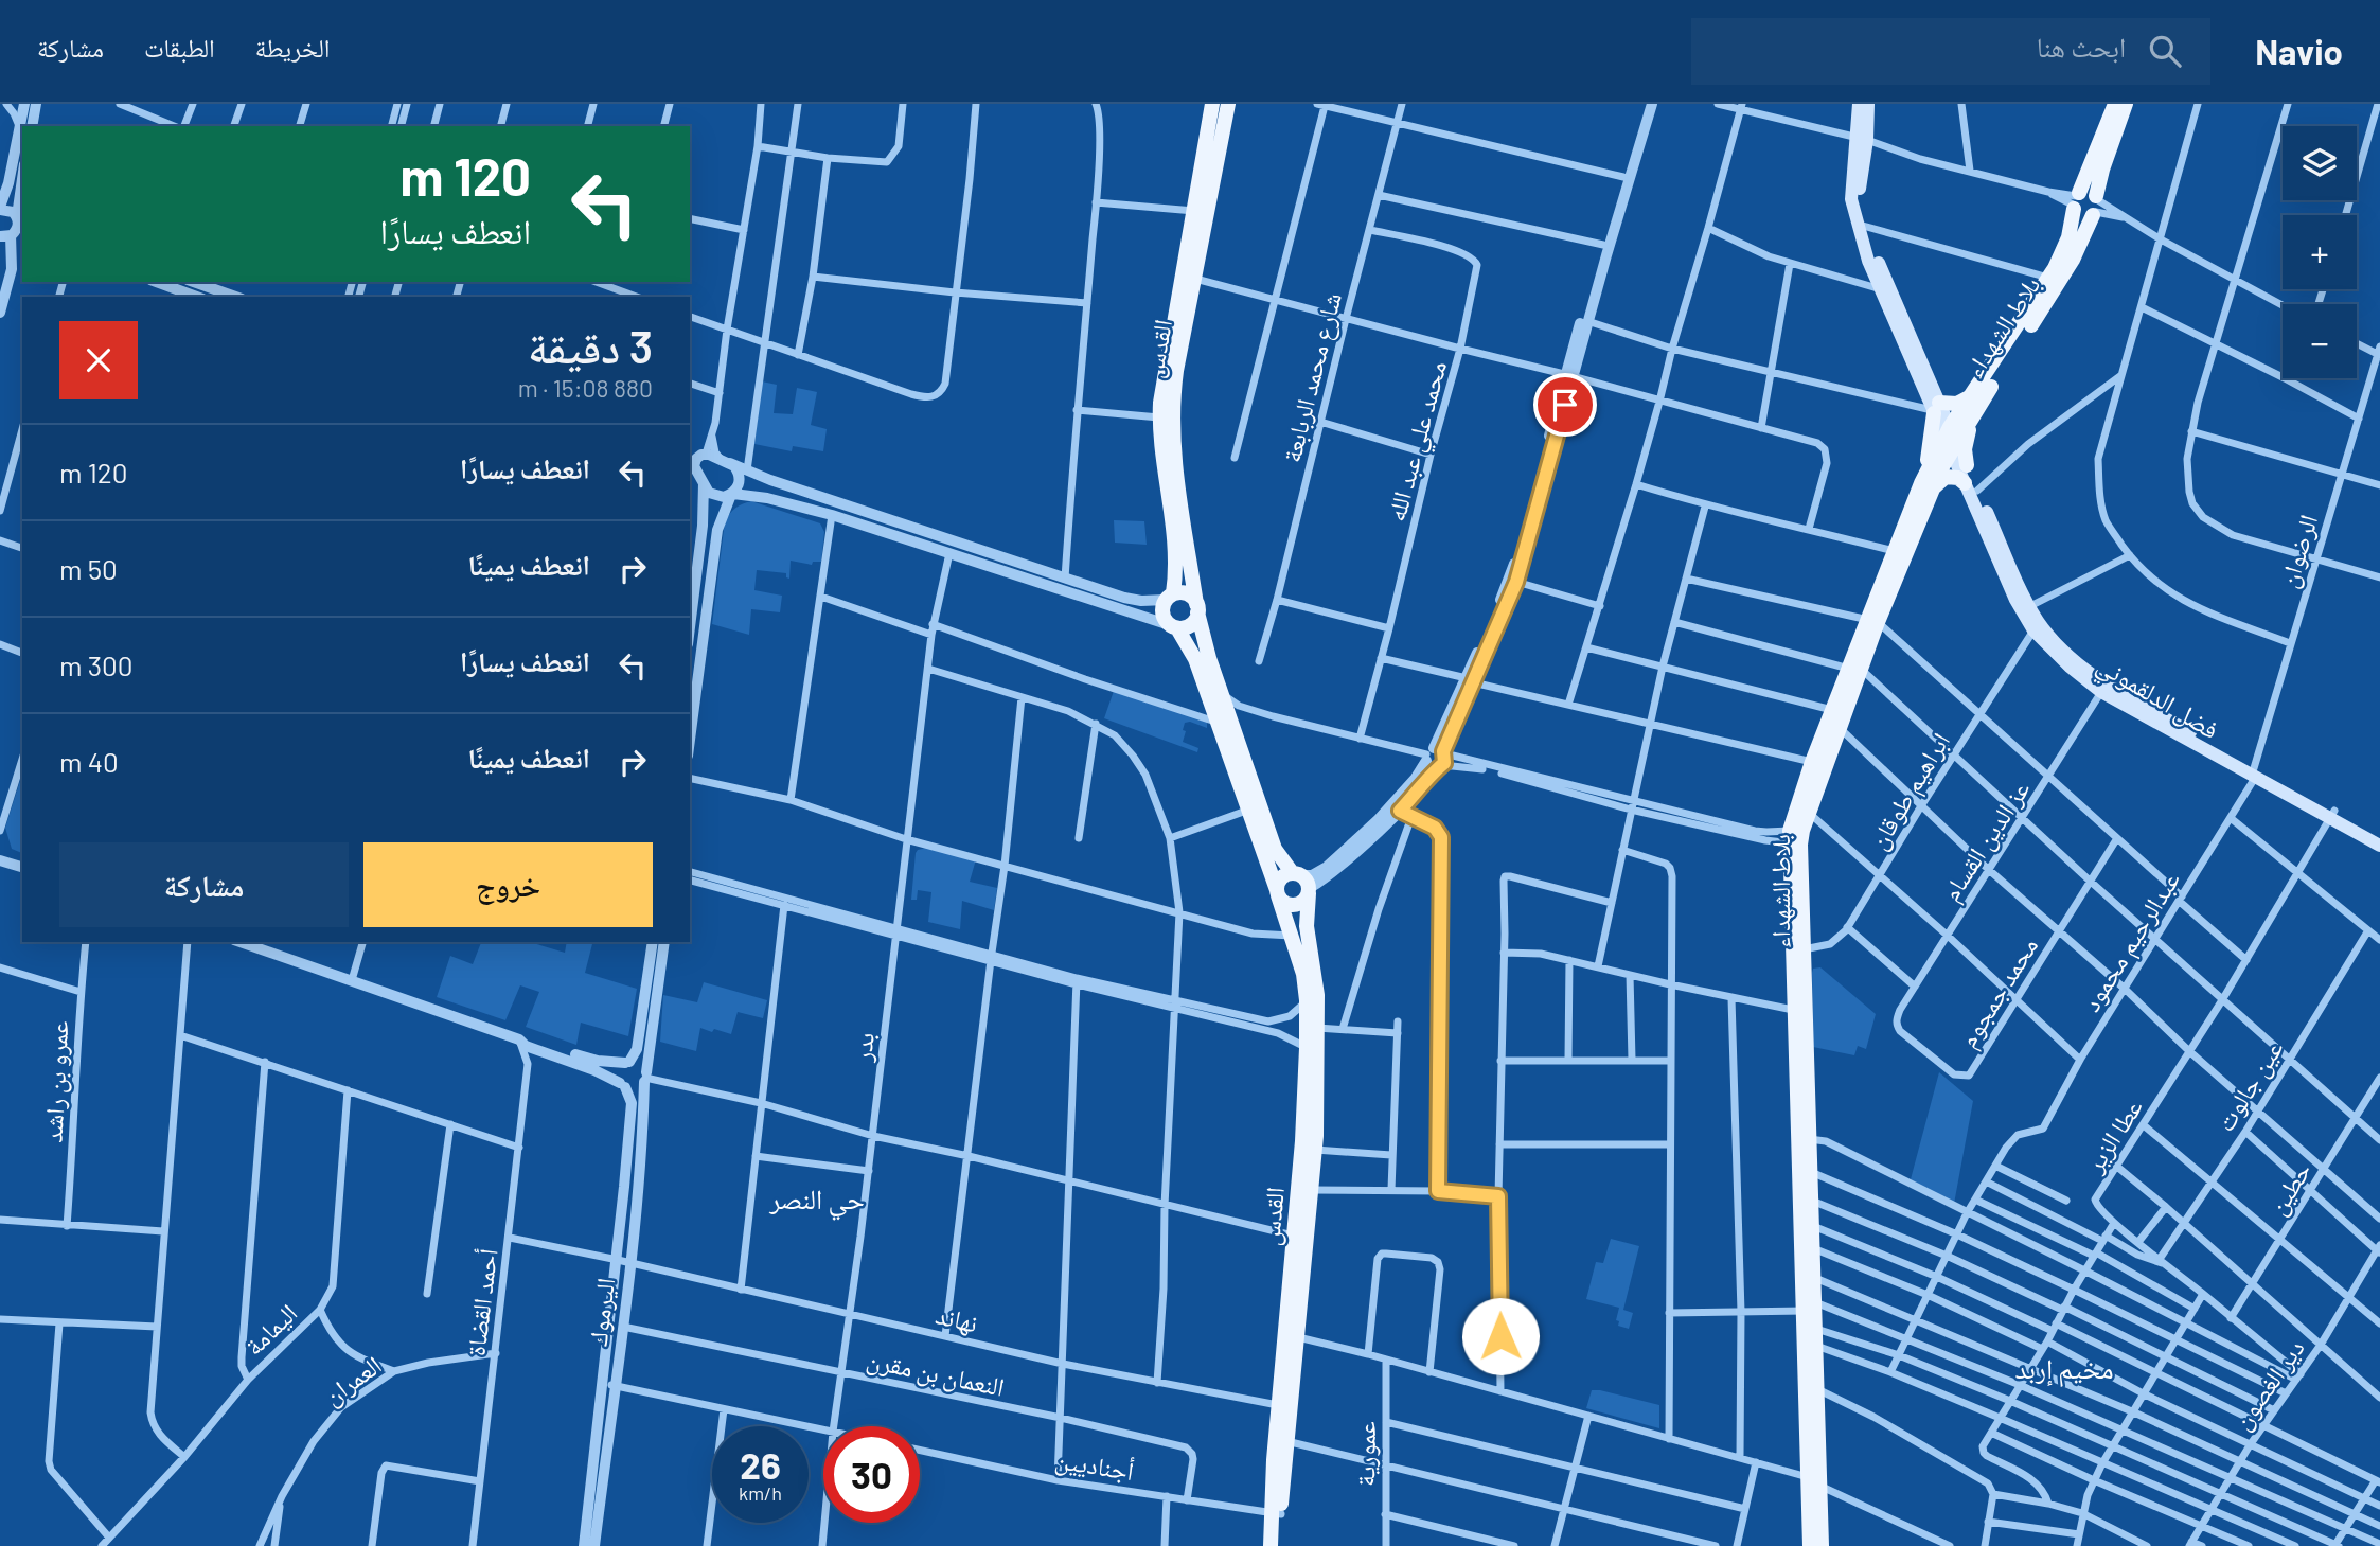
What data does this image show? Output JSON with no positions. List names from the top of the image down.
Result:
{
  "streets": {
    "main road": ["بلاط الشهداء", "القدس", "فضل الدلقموني"],
    "street": [
      "شارع محمد الربابعة",
      "محمد علي عبد الله",
      "الرضوان",
      "ابراهيم طوقان",
      "عز الدين القسام",
      "عبدالرحيم محمود",
      "محمد جمجوم",
      "بدر",
      "عمرو بن راشد",
      "عين جالوت",
      "عطا الزير",
      "حطين",
      "أحمد القضاة",
      "اليرموك",
      "نهاند",
      "اليمامة",
      "النعمان بن مقرن",
      "العمران",
      "دير الغصون",
      "عمورية",
      "أجناديين"
    ]
  },
  "crossings": [
    ["بلاط الشهداء", "فضل الدلقموني"],
    ["بلاط الشهداء", "ابراهيم طوقان"],
    ["القدس", "نهاند"],
    ["القدس", "أجناديين"],
    ["شارع محمد الربابعة", "محمد علي عبد الله"],
    ["الرضوان", "فضل الدلقموني"],
    ["الرضوان", "عبدالرحيم محمود"],
    ["فضل الدلقموني", "ابراهيم طوقان"],
    ["فضل الدلقموني", "عز الدين القسام"],
    ["فضل الدلقموني", "عبدالرحيم محمود"],
    ["فضل الدلقموني", "عطا الزير"],
    ["عز الدين القسام", "محمد جمجوم"],
    ["بدر", "نهاند"],
    ["بدر", "النعمان بن مقرن"],
    ["أحمد القضاة", "نهاند"],
    ["أحمد القضاة", "العمران"],
    ["اليرموك", "نهاند"],
    ["اليرموك", "النعمان بن مقرن"],
    ["النعمان بن مقرن", "أجناديين"]
  ],
  "districts": ["حي النصر", "مخيم إربد"],
  "page": {
    "header": "Navio",
    "search": "ابحث هنا",
    "nav": ["الخريطة", "الطبقات", "مشاركة"],
    "map_buttons": ["+", "−"],
    "turn": ["120 m", "انعطف يسارًا"],
    "heading": ["3 دقيقة", "880 m · 15:08"],
    "list": [
      {
        "name": "انعطف يسارًا",
        "value": "120 m"
      },
      {
        "name": "انعطف يمينًا",
        "value": "50 m"
      },
      {
        "name": "انعطف يسارًا",
        "value": "300 m"
      },
      {
        "name": "انعطف يمينًا",
        "value": "40 m"
      }
    ],
    "buttons": ["خروج", "مشاركة"],
    "speed": "26 km/h",
    "limit": "30"
  }
}
